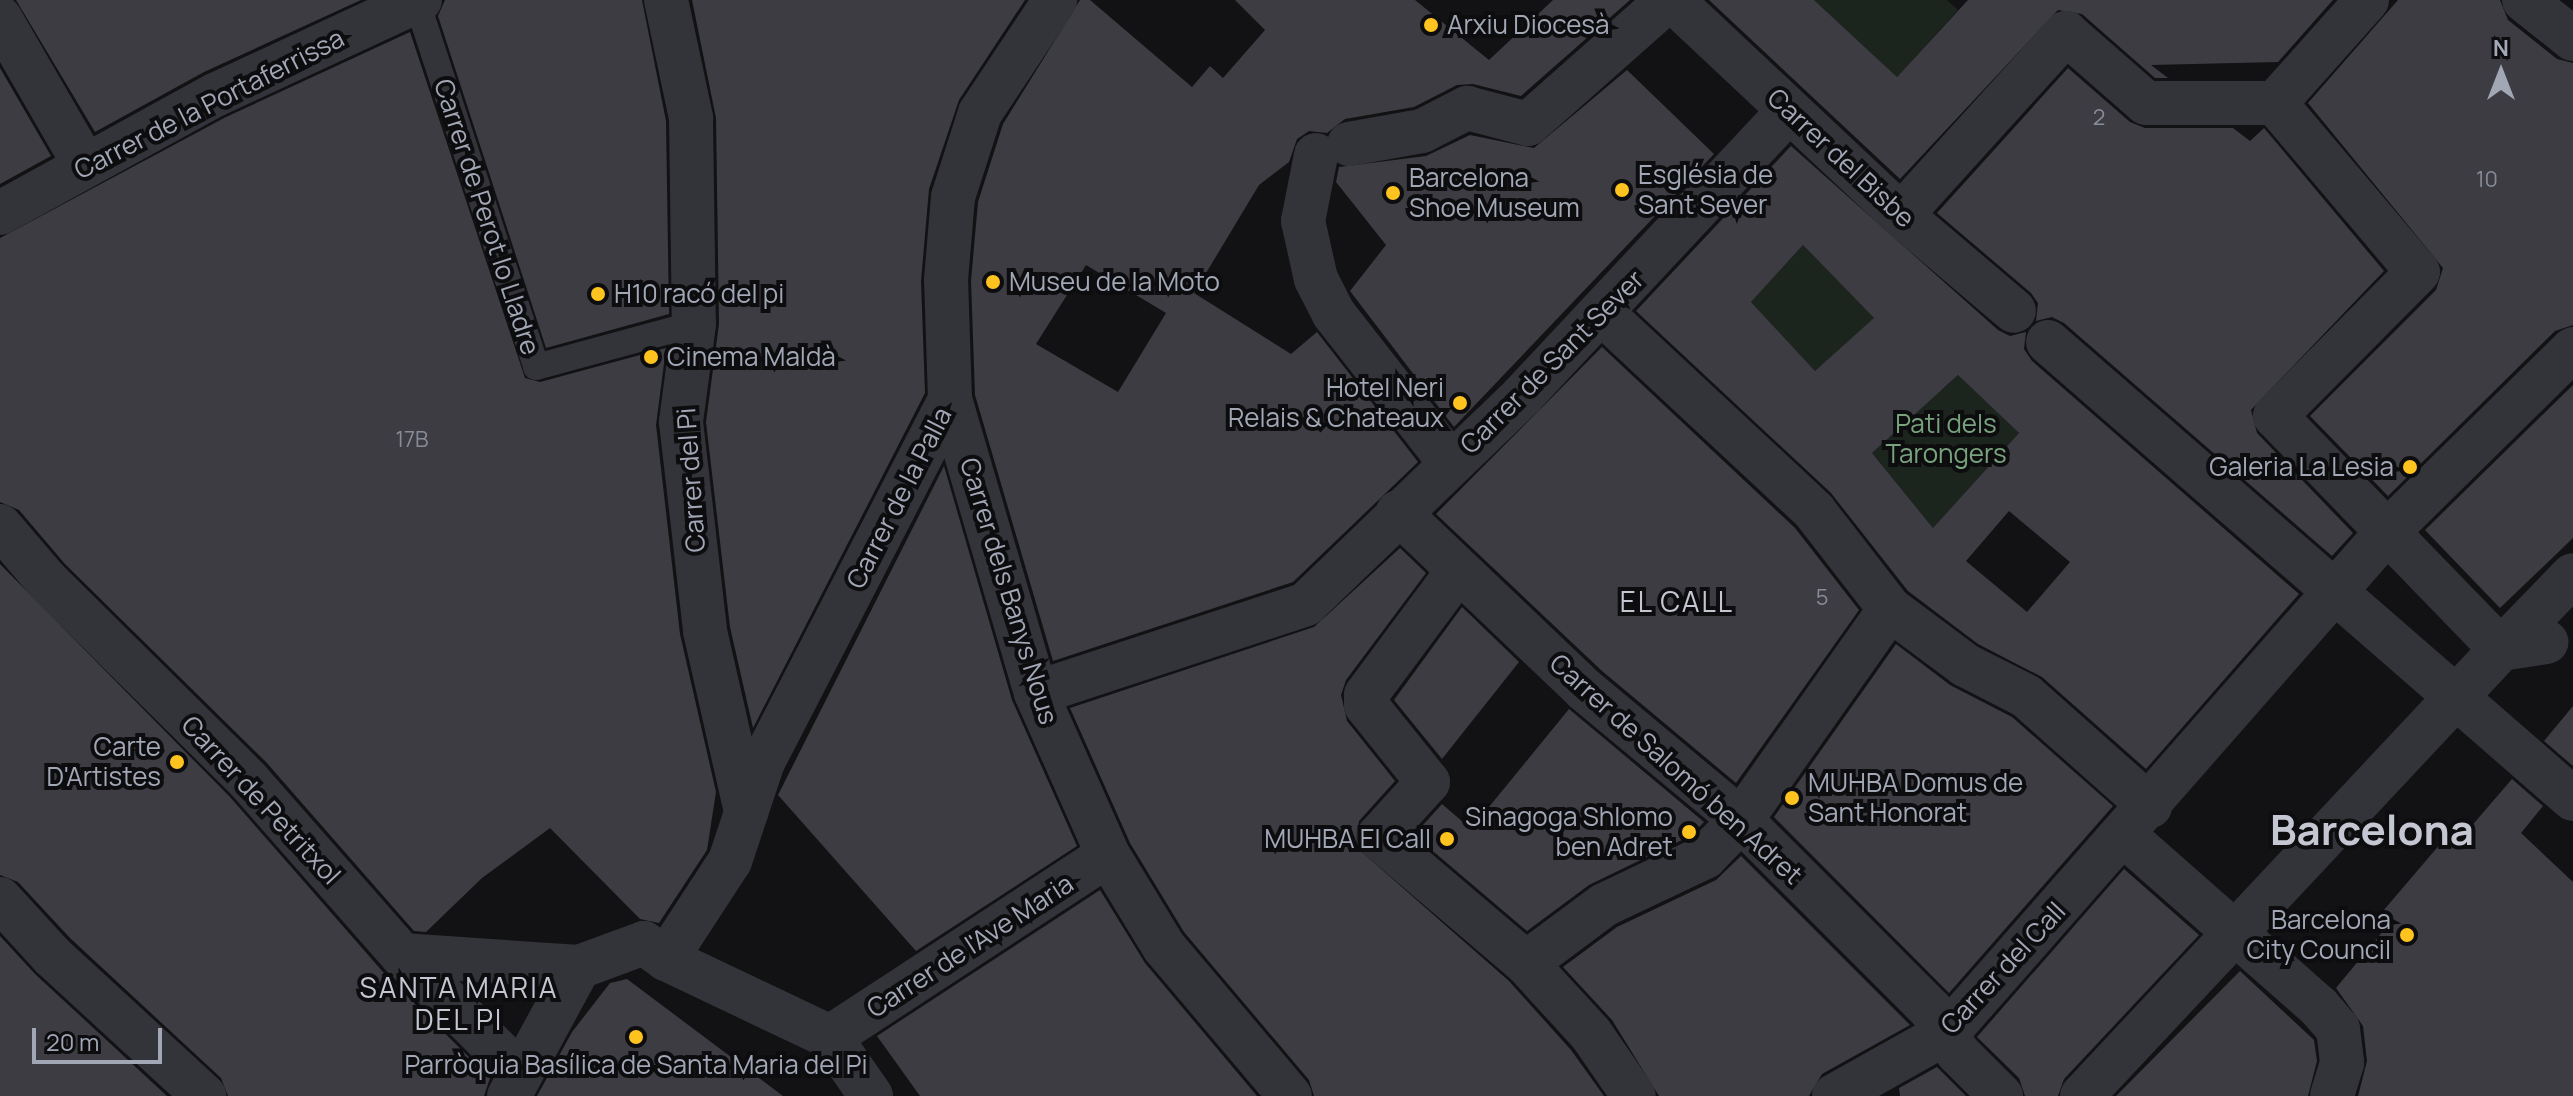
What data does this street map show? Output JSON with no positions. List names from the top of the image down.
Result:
{
  "streets": {
    "street": [
      "Carrer de la Portaferrissa",
      "Carrer del Bisbe",
      "Carrer de Sant Sever",
      "Carrer del Pi",
      "Carrer de la Palla",
      "Carrer dels Banys Nous",
      "Carrer de Salomó ben Adret",
      "Carrer de Petritxol",
      "Carrer de l'Ave Maria",
      "Carrer del Call"
    ],
    "lane": ["Carrer de Perot lo Lladre"]
  },
  "crossings": [
    ["Carrer de la Portaferrissa", "Carrer de Perot lo Lladre"],
    ["Carrer del Bisbe", "Carrer de Sant Sever"],
    ["Carrer de Perot lo Lladre", "Carrer del Pi"],
    ["Carrer de Sant Sever", "Carrer dels Banys Nous"],
    ["Carrer de Sant Sever", "Carrer de Salomó ben Adret"],
    ["Carrer del Pi", "Carrer de la Palla"],
    ["Carrer de la Palla", "Carrer dels Banys Nous"],
    ["Carrer dels Banys Nous", "Carrer de l'Ave Maria"],
    ["Carrer de Salomó ben Adret", "Carrer del Call"]
  ],
  "districts": ["EL CALL", "Barcelona", "SANTA MARIA DEL PI"],
  "parks": ["Pati dels Tarongers"],
  "places": [
    "Arxiu Diocesà",
    "Església de Sant Sever",
    "Barcelona Shoe Museum",
    "Museu de la Moto",
    "H10 racó del pi",
    "Cinema Maldà",
    "Hotel Neri Relais & Chateaux",
    "Galeria La Lesia",
    "Carte D'Artistes",
    "MUHBA Domus de Sant Honorat",
    "Sinagoga Shlomo ben Adret",
    "MUHBA El Call",
    "Barcelona City Council",
    "Parròquia Basílica de Santa Maria del Pi"
  ],
  "house_numbers": [
    "2",
    "10",
    "17B",
    "5"
  ],
  "scale_bar": "20 m",
  "north": "top"
}
